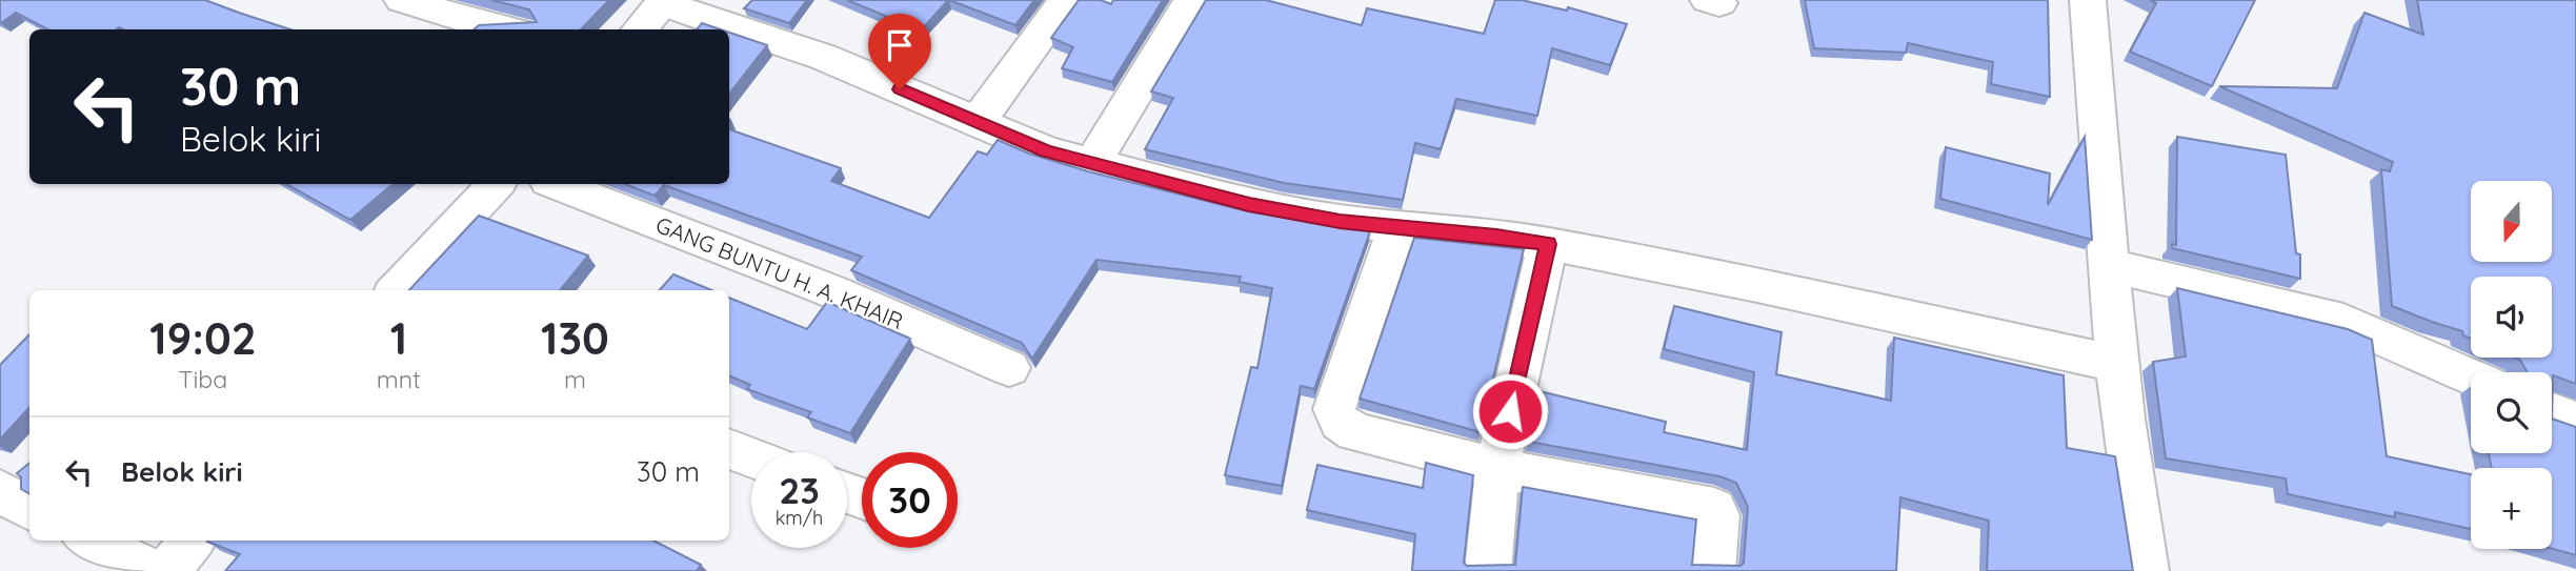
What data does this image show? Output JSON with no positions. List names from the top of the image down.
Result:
{
  "streets": {
    "street": ["GANG BUNTU H. A. KHAIR"]
  },
  "north": "bottom",
  "page": {
    "turn": ["30 m", "Belok kiri"],
    "map_buttons": "+",
    "eta": [
      "19:02",
      "Tiba",
      "1",
      "mnt",
      "130",
      "m"
    ],
    "list": [
      {
        "name": "Belok kiri",
        "value": "30 m"
      }
    ],
    "speed": "23 km/h",
    "limit": "30"
  }
}
